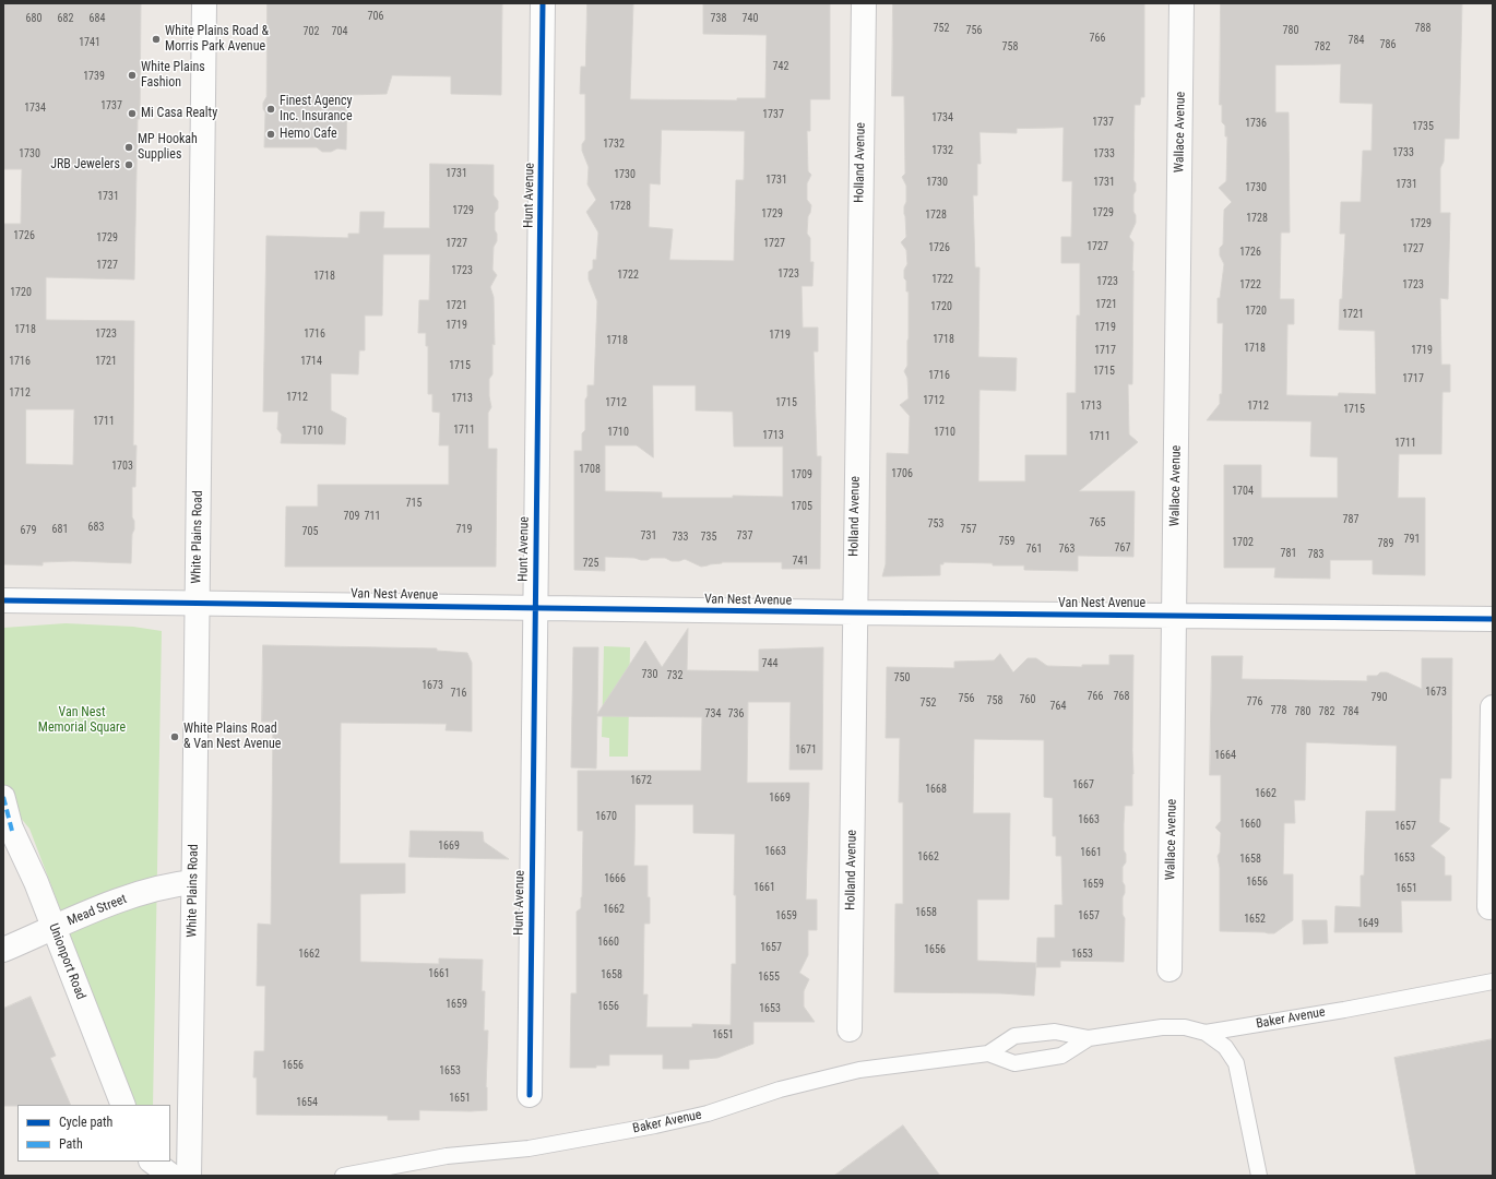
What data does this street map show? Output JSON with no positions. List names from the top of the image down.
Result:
{
  "streets": {
    "street": [
      "Wallace Avenue",
      "Holland Avenue",
      "Hunt Avenue",
      "White Plains Road",
      "Van Nest Avenue",
      "Mead Street",
      "Unionport Road"
    ],
    "lane": ["Baker Avenue"]
  },
  "crossings": [
    ["Wallace Avenue", "Van Nest Avenue"],
    ["Holland Avenue", "Van Nest Avenue"],
    ["Hunt Avenue", "Van Nest Avenue"],
    ["White Plains Road", "Van Nest Avenue"],
    ["White Plains Road", "Mead Street"],
    ["Mead Street", "Unionport Road"]
  ],
  "parks": ["Van Nest Memorial Square"],
  "places": [
    "White Plains Road & Morris Park Avenue",
    "White Plains Fashion",
    "Finest Agency Inc. Insurance",
    "Mi Casa Realty",
    "Hemo Cafe",
    "MP Hookah Supplies",
    "JRB Jewelers",
    "White Plains Road & Van Nest Avenue"
  ],
  "house_numbers": [
    "706",
    "680",
    "682",
    "684",
    "738",
    "740",
    "752",
    "788",
    "756",
    "780",
    "702",
    "704",
    "766",
    "784",
    "1741",
    "786",
    "758",
    "782",
    "742",
    "1739",
    "1737",
    "1734",
    "1737",
    "1734",
    "1737",
    "1736",
    "1735",
    "1732",
    "1732",
    "1733",
    "1730",
    "1733",
    "1731",
    "1730",
    "1731",
    "1730",
    "1731",
    "1731",
    "1730",
    "1731",
    "1728",
    "1729",
    "1729",
    "1729",
    "1728",
    "1728",
    "1729",
    "1726",
    "1729",
    "1727",
    "1727",
    "1727",
    "1726",
    "1727",
    "1726",
    "1727",
    "1723",
    "1723",
    "1722",
    "1718",
    "1722",
    "1723",
    "1722",
    "1723",
    "1720",
    "1721",
    "1721",
    "1720",
    "1720",
    "1721",
    "1719",
    "1719",
    "1718",
    "1723",
    "1716",
    "1719",
    "1718",
    "1718",
    "1718",
    "1717",
    "1719",
    "1716",
    "1721",
    "1714",
    "1715",
    "1715",
    "1716",
    "1717",
    "1712",
    "1712",
    "1713",
    "1712",
    "1712",
    "1715",
    "1713",
    "1712",
    "1715",
    "1711",
    "1711",
    "1710",
    "1710",
    "1710",
    "1713",
    "1711",
    "1711",
    "1703",
    "1708",
    "1706",
    "1709",
    "1704",
    "715",
    "1705",
    "709",
    "711",
    "787",
    "765",
    "753",
    "683",
    "681",
    "719",
    "757",
    "679",
    "705",
    "731",
    "737",
    "733",
    "735",
    "791",
    "759",
    "1702",
    "789",
    "767",
    "761",
    "763",
    "781",
    "783",
    "741",
    "725",
    "744",
    "730",
    "732",
    "750",
    "1673",
    "1673",
    "716",
    "766",
    "768",
    "790",
    "756",
    "760",
    "758",
    "776",
    "752",
    "764",
    "778",
    "780",
    "782",
    "784",
    "734",
    "736",
    "1671",
    "1664",
    "1672",
    "1667",
    "1668",
    "1662",
    "1669",
    "1670",
    "1663",
    "1660",
    "1657",
    "1669",
    "1663",
    "1661",
    "1662",
    "1653",
    "1658",
    "1666",
    "1656",
    "1659",
    "1661",
    "1651",
    "1662",
    "1658",
    "1659",
    "1657",
    "1652",
    "1649",
    "1660",
    "1657",
    "1656",
    "1662",
    "1653",
    "1661",
    "1658",
    "1655",
    "1659",
    "1656",
    "1653",
    "1651",
    "1656",
    "1653",
    "1651",
    "1654"
  ],
  "legend": ["Cycle path", "Path"]
}
